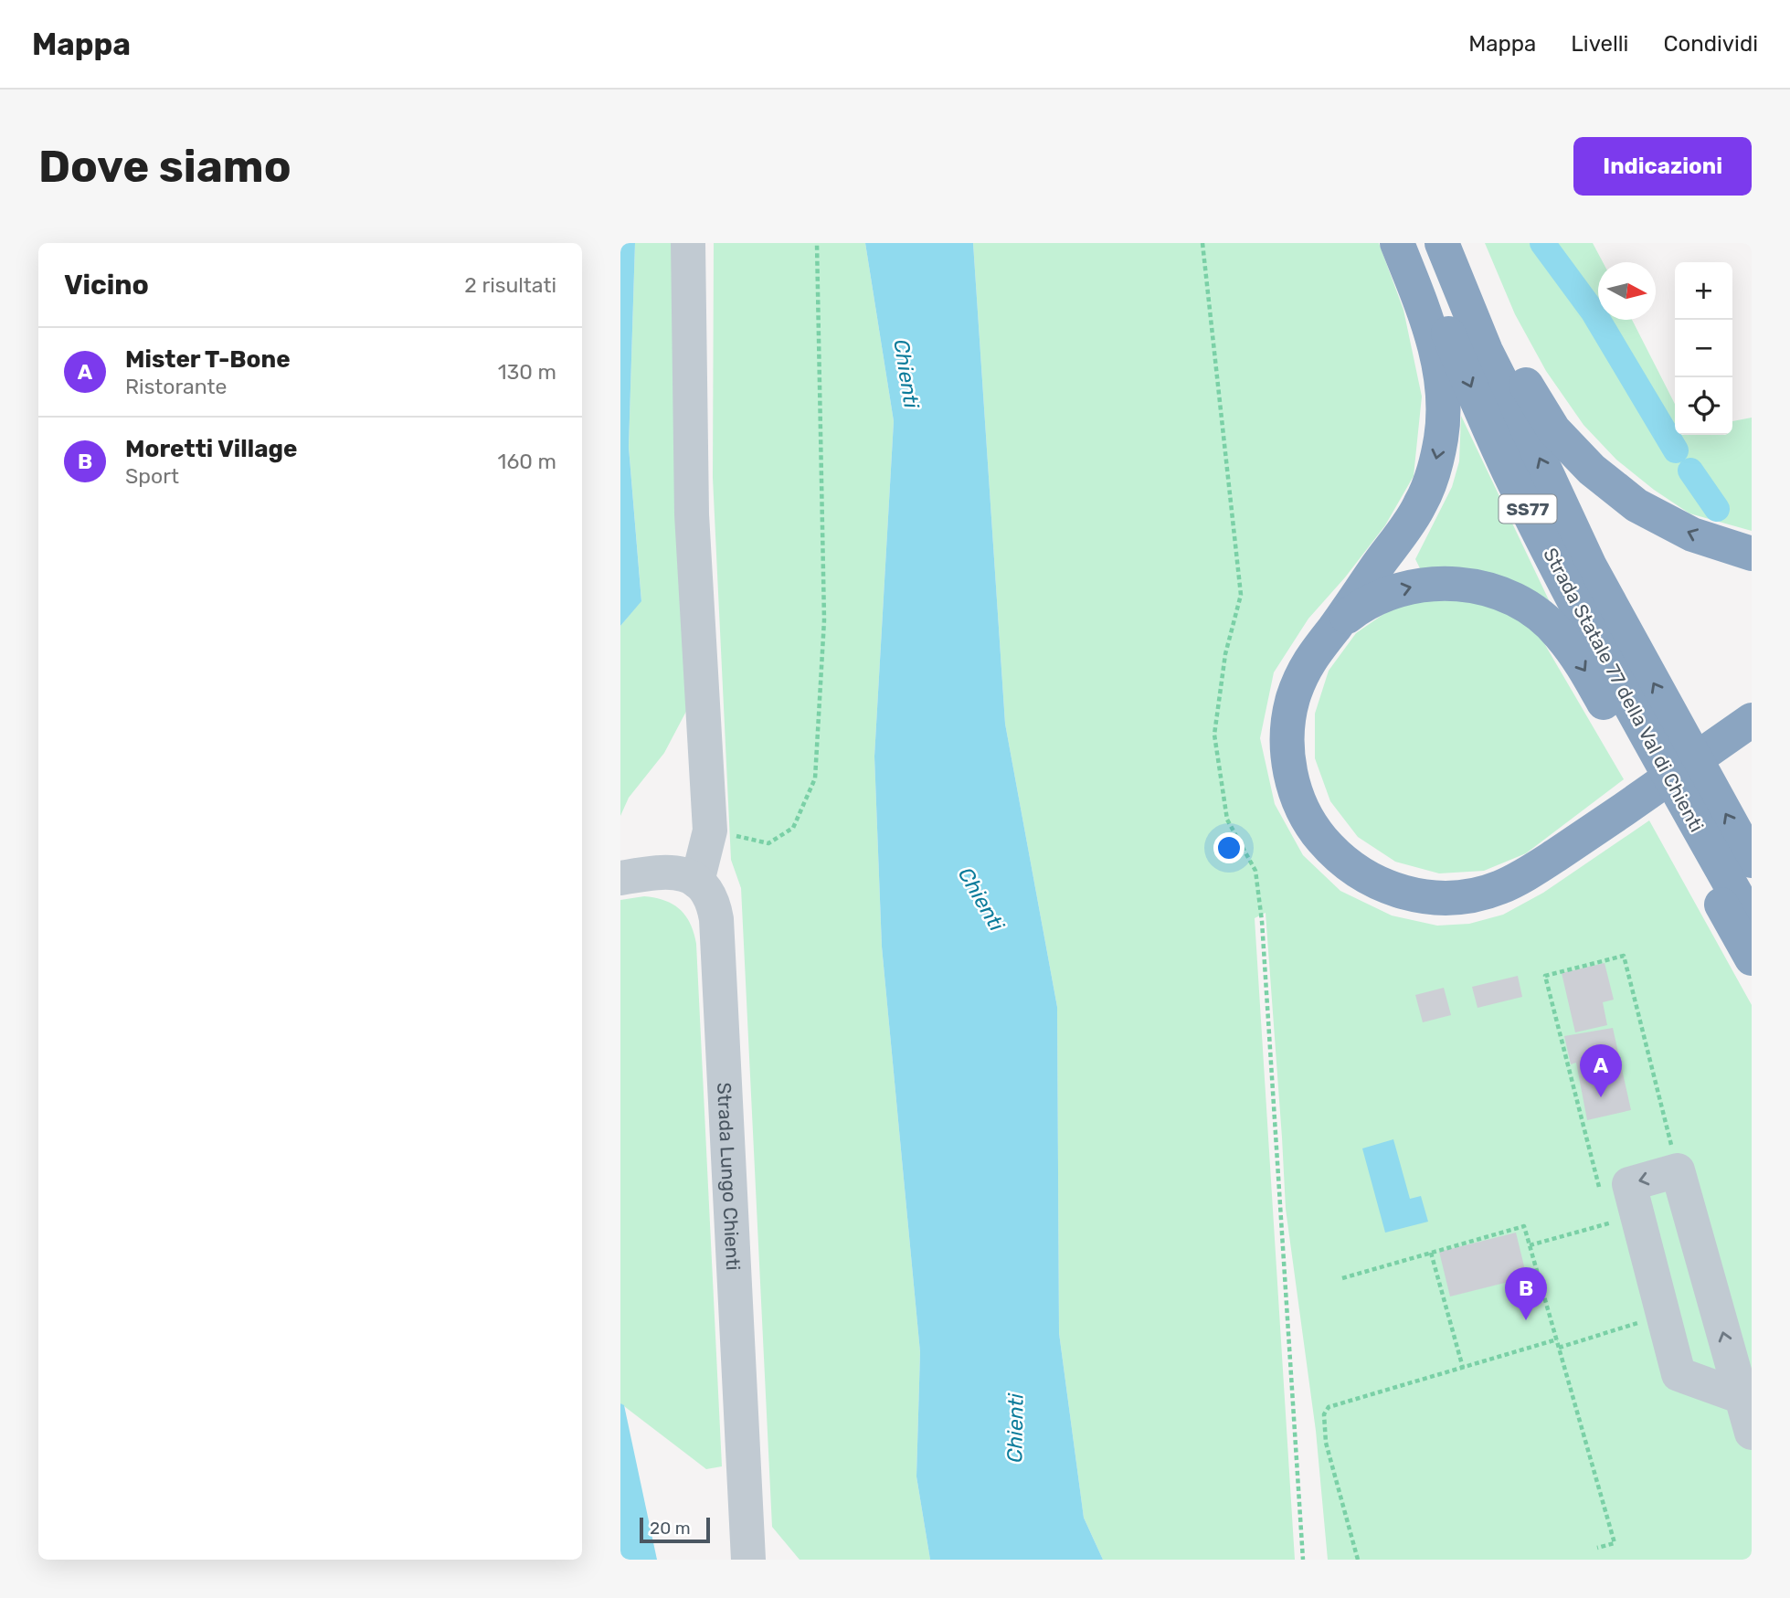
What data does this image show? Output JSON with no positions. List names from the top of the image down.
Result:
{
  "streets": {
    "highway": ["SS77", "Strada Statale 77 della Val di Chienti"],
    "street": ["Strada Lungo Chienti"]
  },
  "water": ["Chienti"],
  "scale_bar": "20 m",
  "north": "right",
  "page": {
    "header": "Mappa",
    "nav": ["Mappa", "Livelli", "Condividi"],
    "buttons": "Indicazioni",
    "title": "Dove siamo",
    "heading": ["Vicino", "2 risultati"],
    "map_buttons": ["+", "−"],
    "list": [
      {
        "mark": "A",
        "name": "Mister T-Bone",
        "note": "Ristorante",
        "value": "130 m"
      },
      {
        "mark": "B",
        "name": "Moretti Village",
        "note": "Sport",
        "value": "160 m"
      }
    ],
    "pins": ["A", "B"],
    "scale": "20 m"
  }
}
